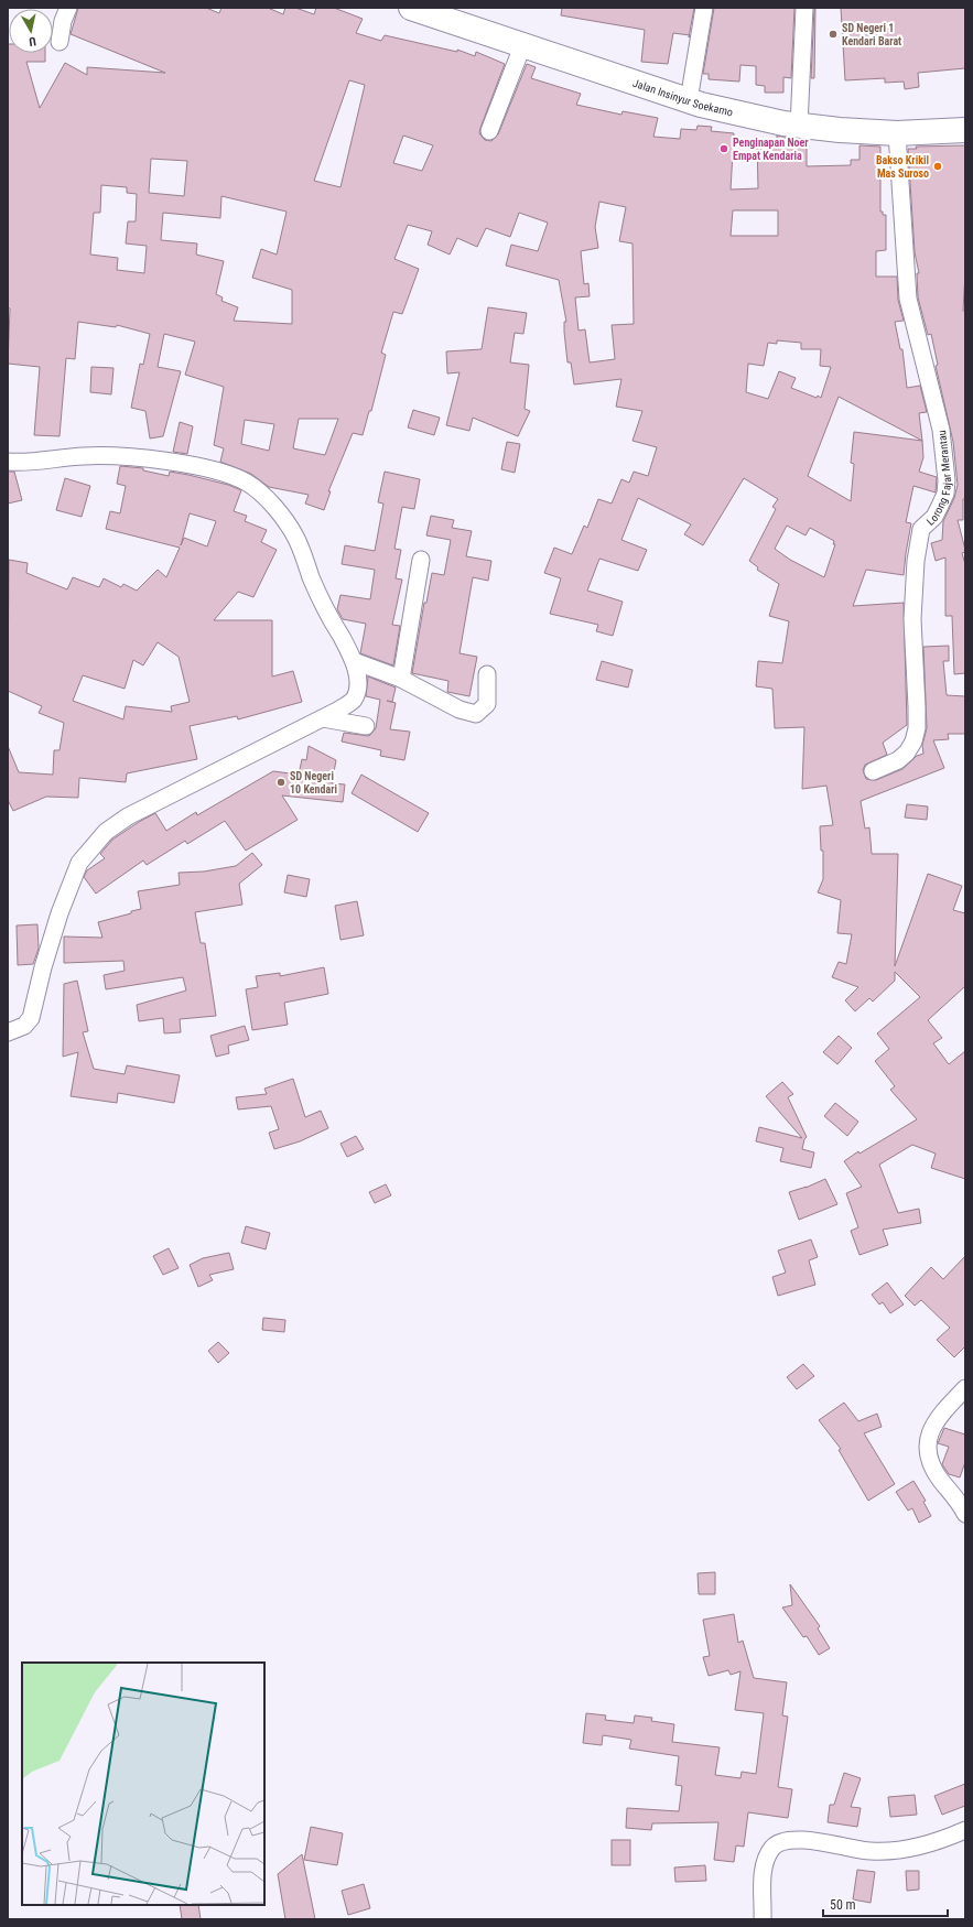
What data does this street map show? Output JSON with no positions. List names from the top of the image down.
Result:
{
  "streets": {
    "highway": ["Jalan Insinyur Soekarno"],
    "street": ["Lorong Fajar Merantau"]
  },
  "crossings": [
    ["Jalan Insinyur Soekarno", "Lorong Fajar Merantau"]
  ],
  "places": [
    "SD Negeri 1 Kendari Barat",
    "Penginapan Noer Empat Kendaria",
    "Bakso Krikil Mas Suroso",
    "SD Negeri 10 Kendari"
  ],
  "scale_bar": "50 m",
  "north": "bottom"
}
